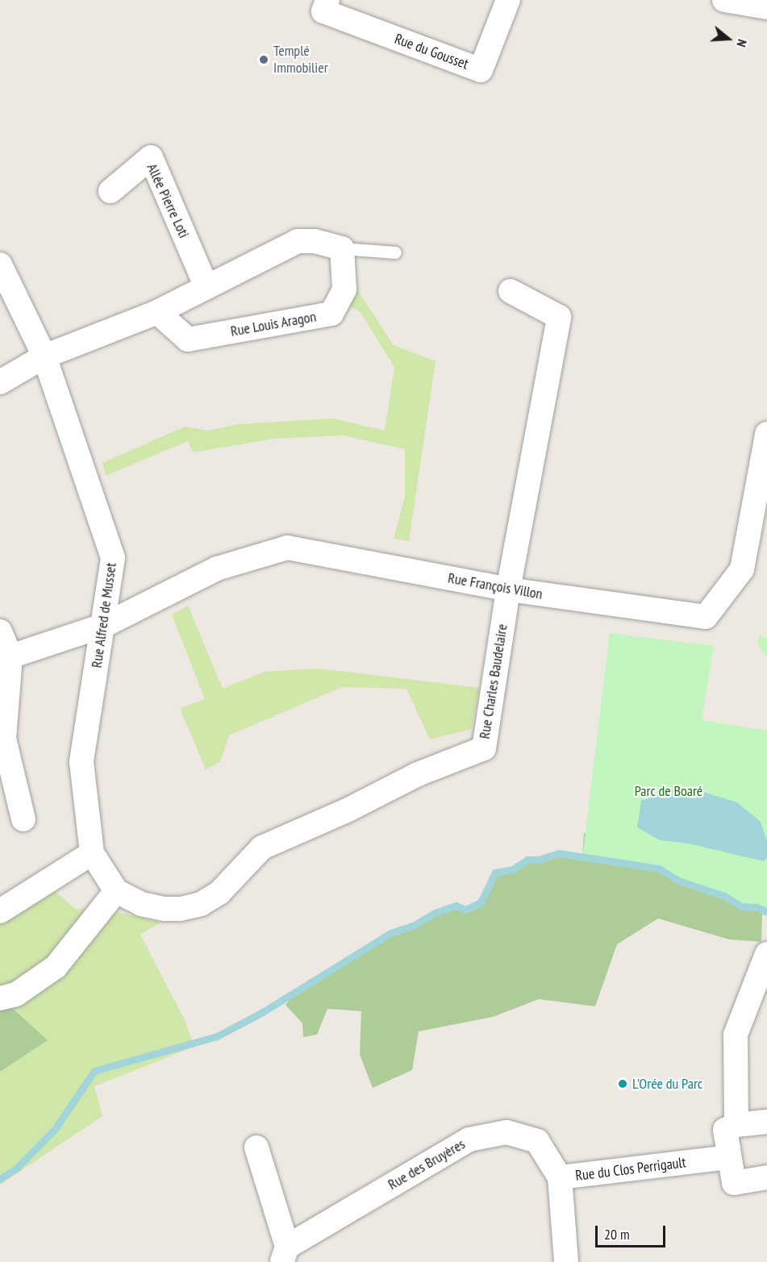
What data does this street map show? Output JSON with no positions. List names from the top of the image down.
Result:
{
  "streets": {
    "street": [
      "Rue du Gousset",
      "Allée Pierre Loti",
      "Rue Louis Aragon",
      "Rue François Villon",
      "Rue Alfred de Musset",
      "Rue Charles Baudelaire",
      "Rue des Bruyères",
      "Rue du Clos Perrigault"
    ]
  },
  "crossings": [
    ["Rue François Villon", "Rue Alfred de Musset"],
    ["Rue François Villon", "Rue Charles Baudelaire"],
    ["Rue Alfred de Musset", "Rue Charles Baudelaire"],
    ["Rue des Bruyères", "Rue du Clos Perrigault"]
  ],
  "parks": ["Parc de Boaré"],
  "places": ["Templé Immobilier", "L'Orée du Parc"],
  "scale_bar": "20 m",
  "north": "right"
}
